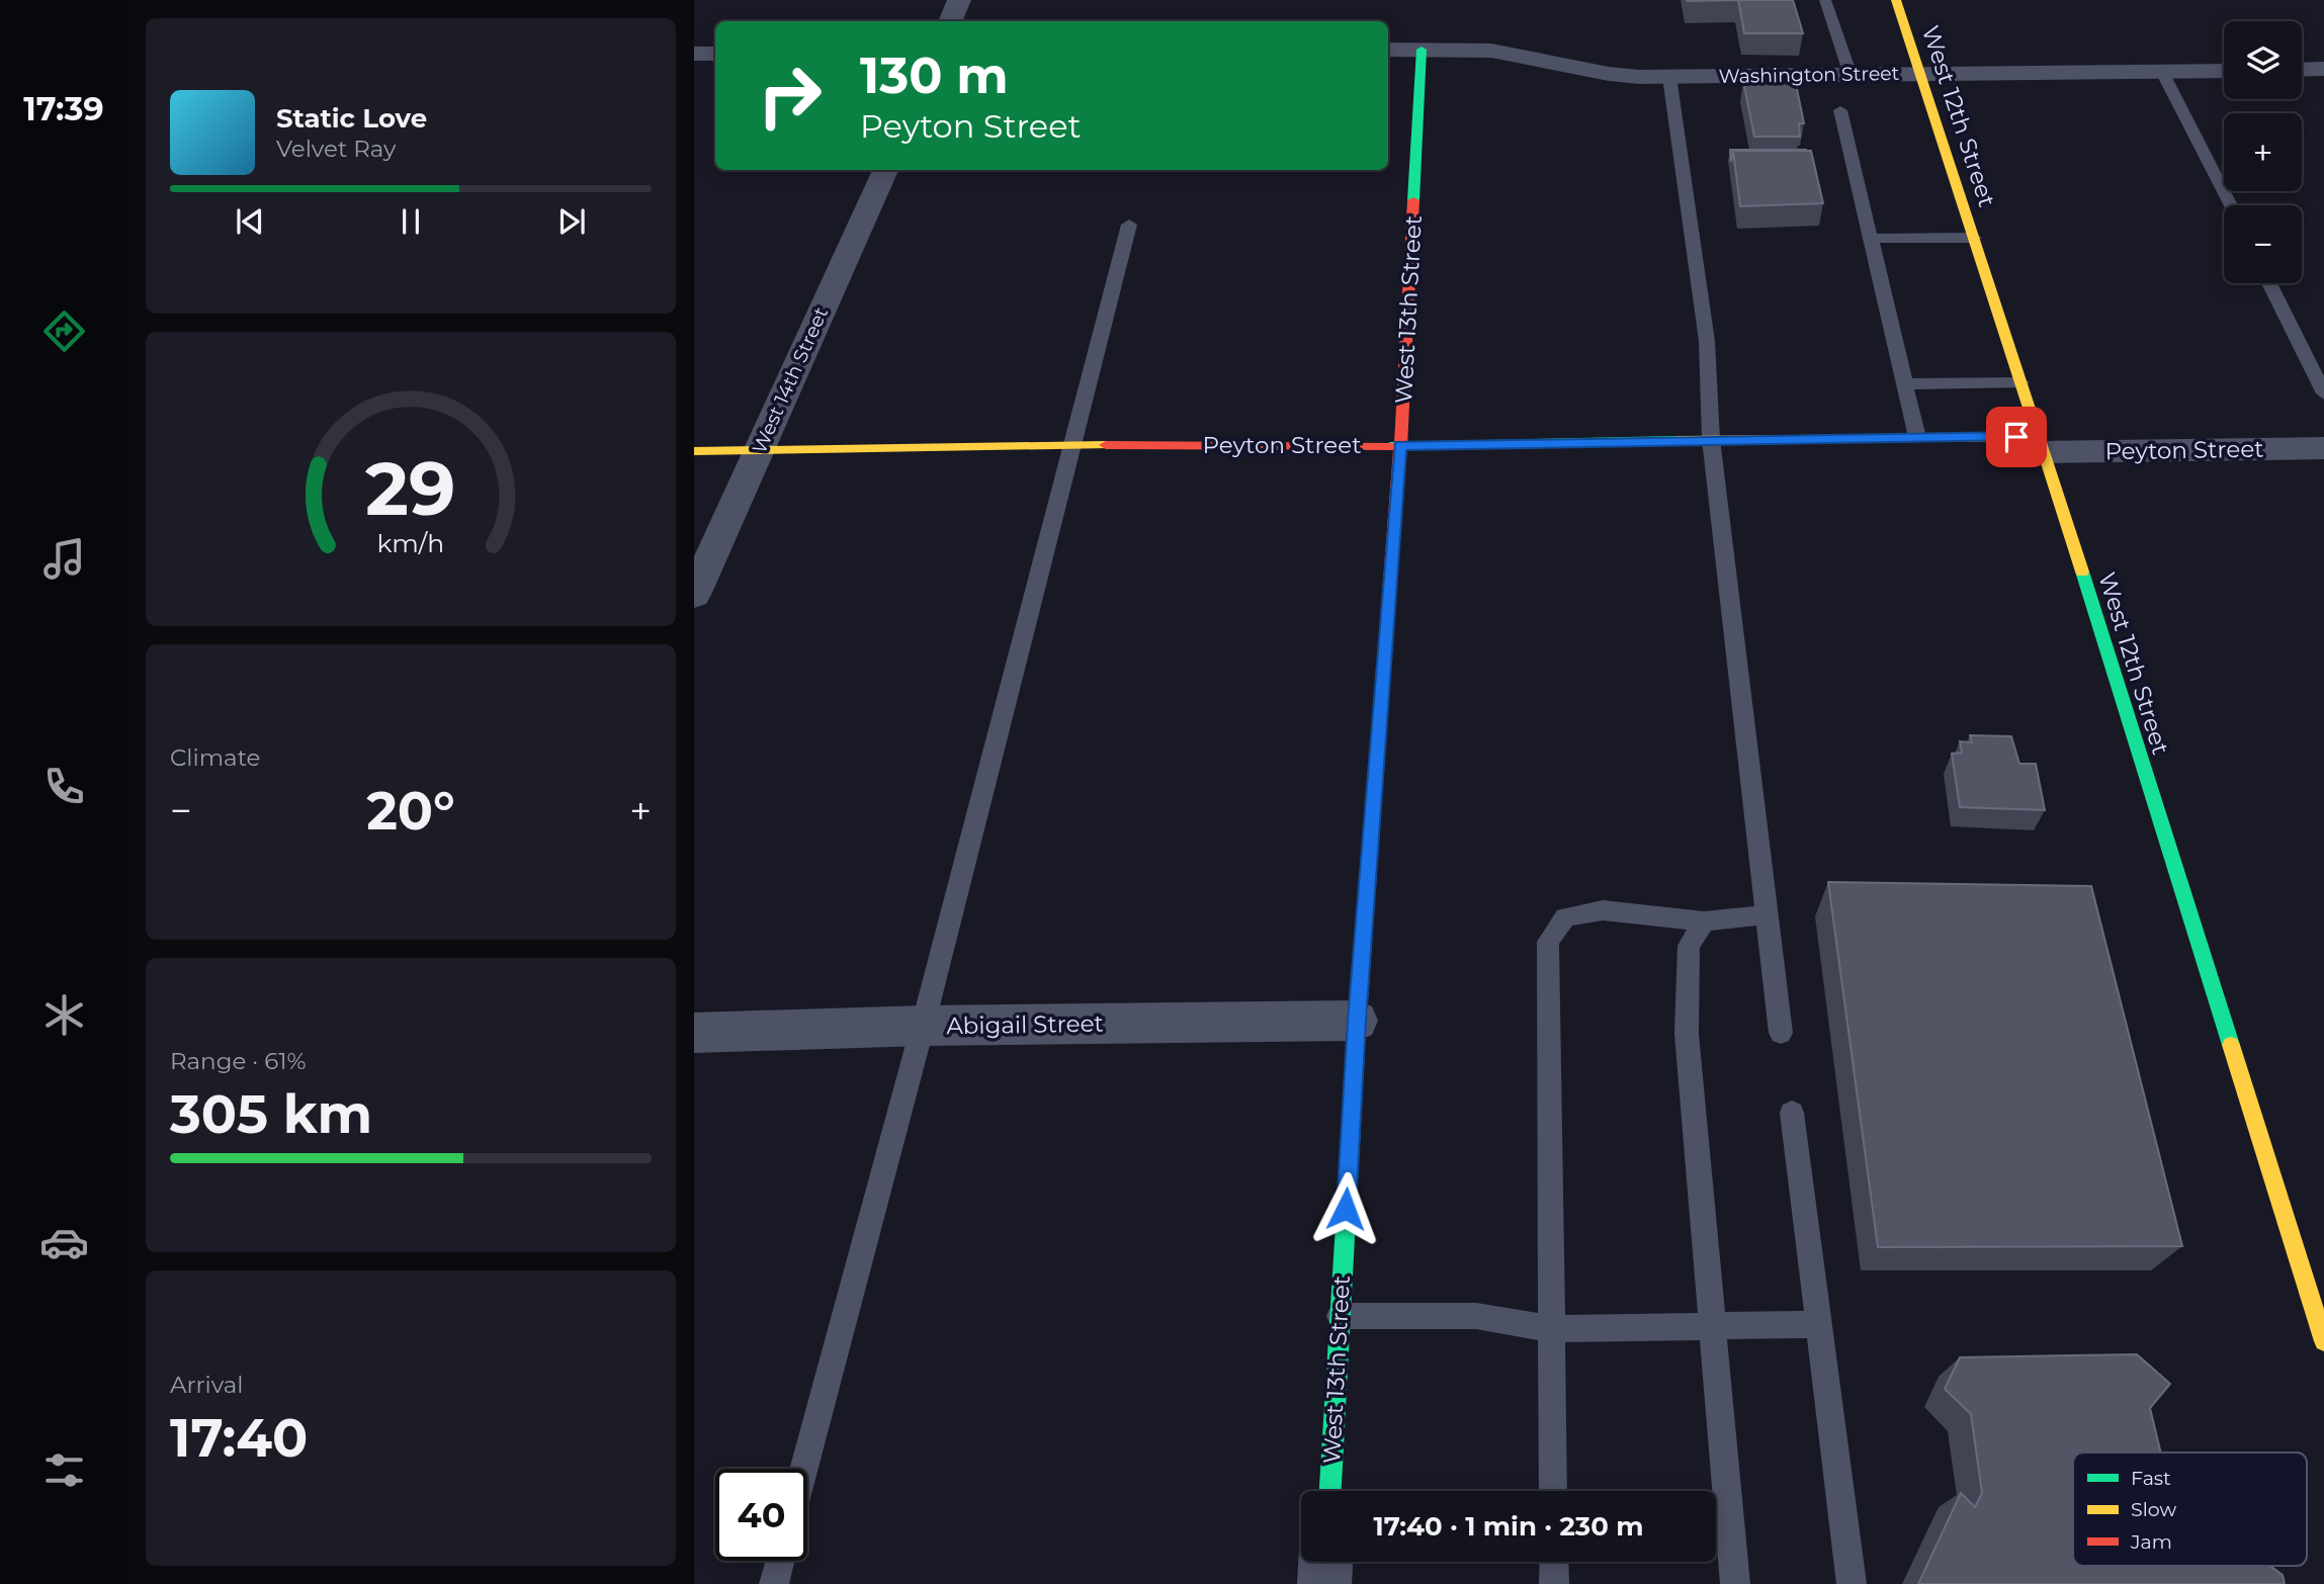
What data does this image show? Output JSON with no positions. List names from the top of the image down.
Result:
{
  "streets": {
    "street": [
      "Washington Street",
      "West 12th Street",
      "West 13th Street",
      "West 14th Street",
      "Peyton Street",
      "Abigail Street"
    ]
  },
  "crossings": [
    ["Washington Street", "West 12th Street"],
    ["Washington Street", "West 13th Street"],
    ["West 12th Street", "Peyton Street"],
    ["West 13th Street", "Peyton Street"],
    ["West 13th Street", "Abigail Street"],
    ["West 14th Street", "Peyton Street"]
  ],
  "legend": ["Fast", "Slow", "Jam"],
  "page": {
    "tabs": "17:39",
    "map_buttons": ["+", "−"],
    "turn": ["130 m", "Peyton Street"],
    "song": ["Static Love", "Velvet Ray"],
    "tile": [
      "Climate",
      ["Range · 61%", "305 km"],
      ["Arrival", "17:40"]
    ],
    "heat": ["−", "20°", "+"],
    "limit": "40",
    "trip": "17:40 · 1 min · 230 m",
    "gauge": ["29", "km/h"]
  }
}
